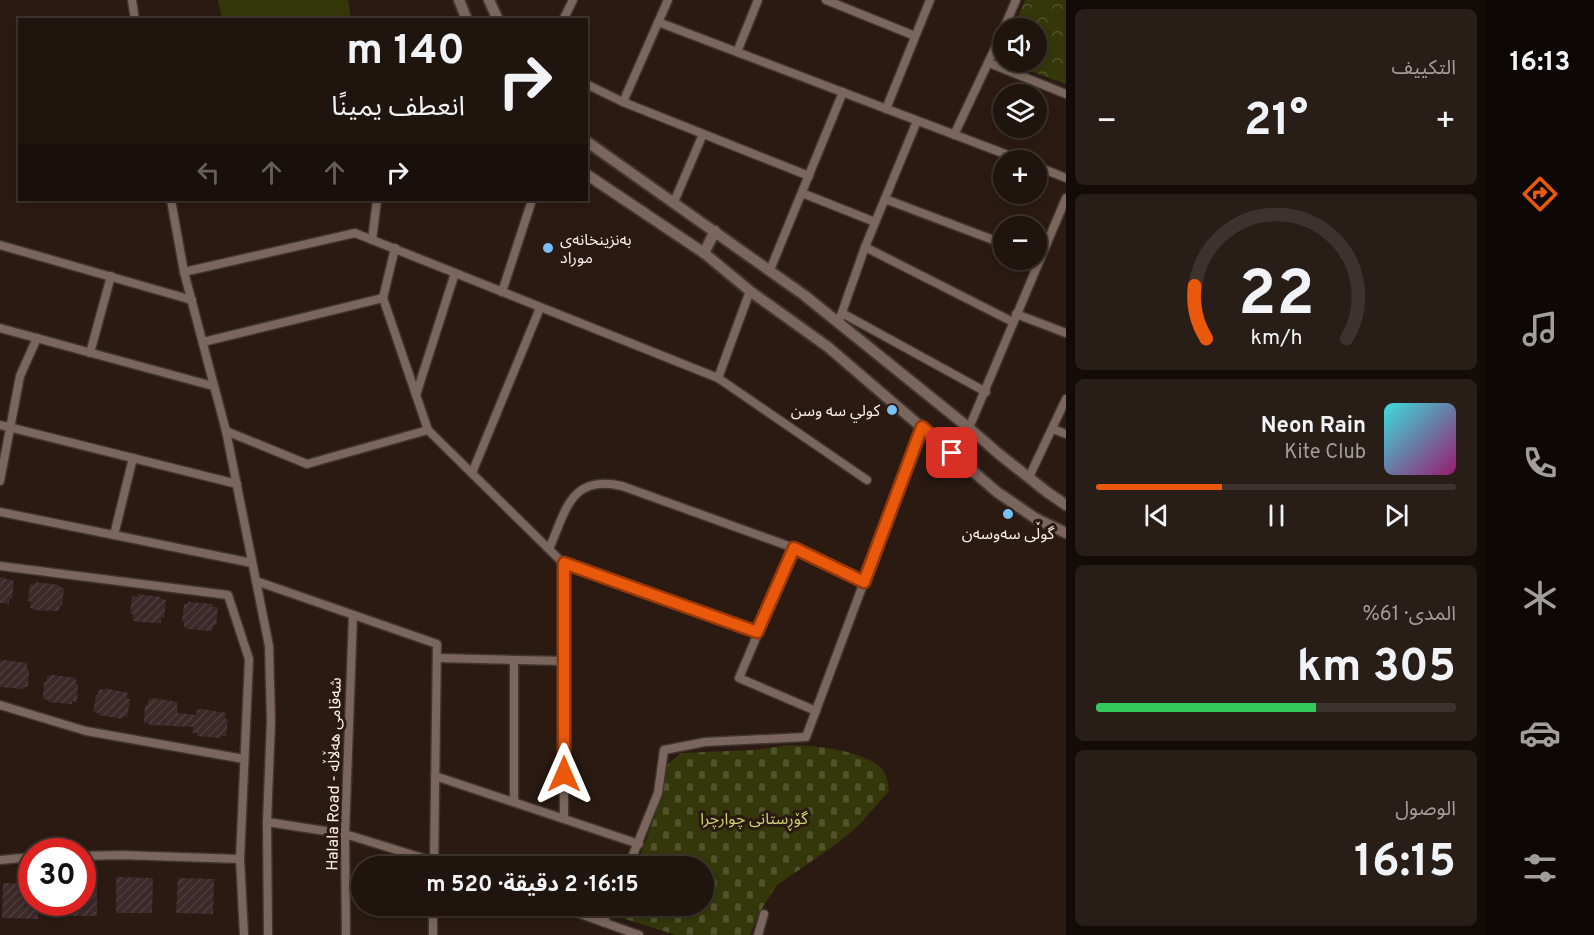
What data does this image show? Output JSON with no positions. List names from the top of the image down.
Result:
{
  "streets": {
    "street": ["Halala Road - شەقامی هەڵاڵە"]
  },
  "parks": ["گۆڕستانی چوارچرا"],
  "places": ["بەنزینخانەی موراد", "كولي سه وسن", "گوڵی سەوسەن"],
  "page": {
    "tabs": "16:13",
    "tile": [
      "التكييف",
      ["المدى · 61%", "305 km"],
      ["الوصول", "16:15"]
    ],
    "map_buttons": ["+", "−"],
    "turn": ["140 m", "انعطف يمينًا"],
    "heat": ["−", "21°", "+"],
    "song": ["Neon Rain", "Kite Club"],
    "limit": "30",
    "trip": "16:15 · 2 دقيقة · 520 m",
    "gauge": ["22", "km/h"]
  }
}
